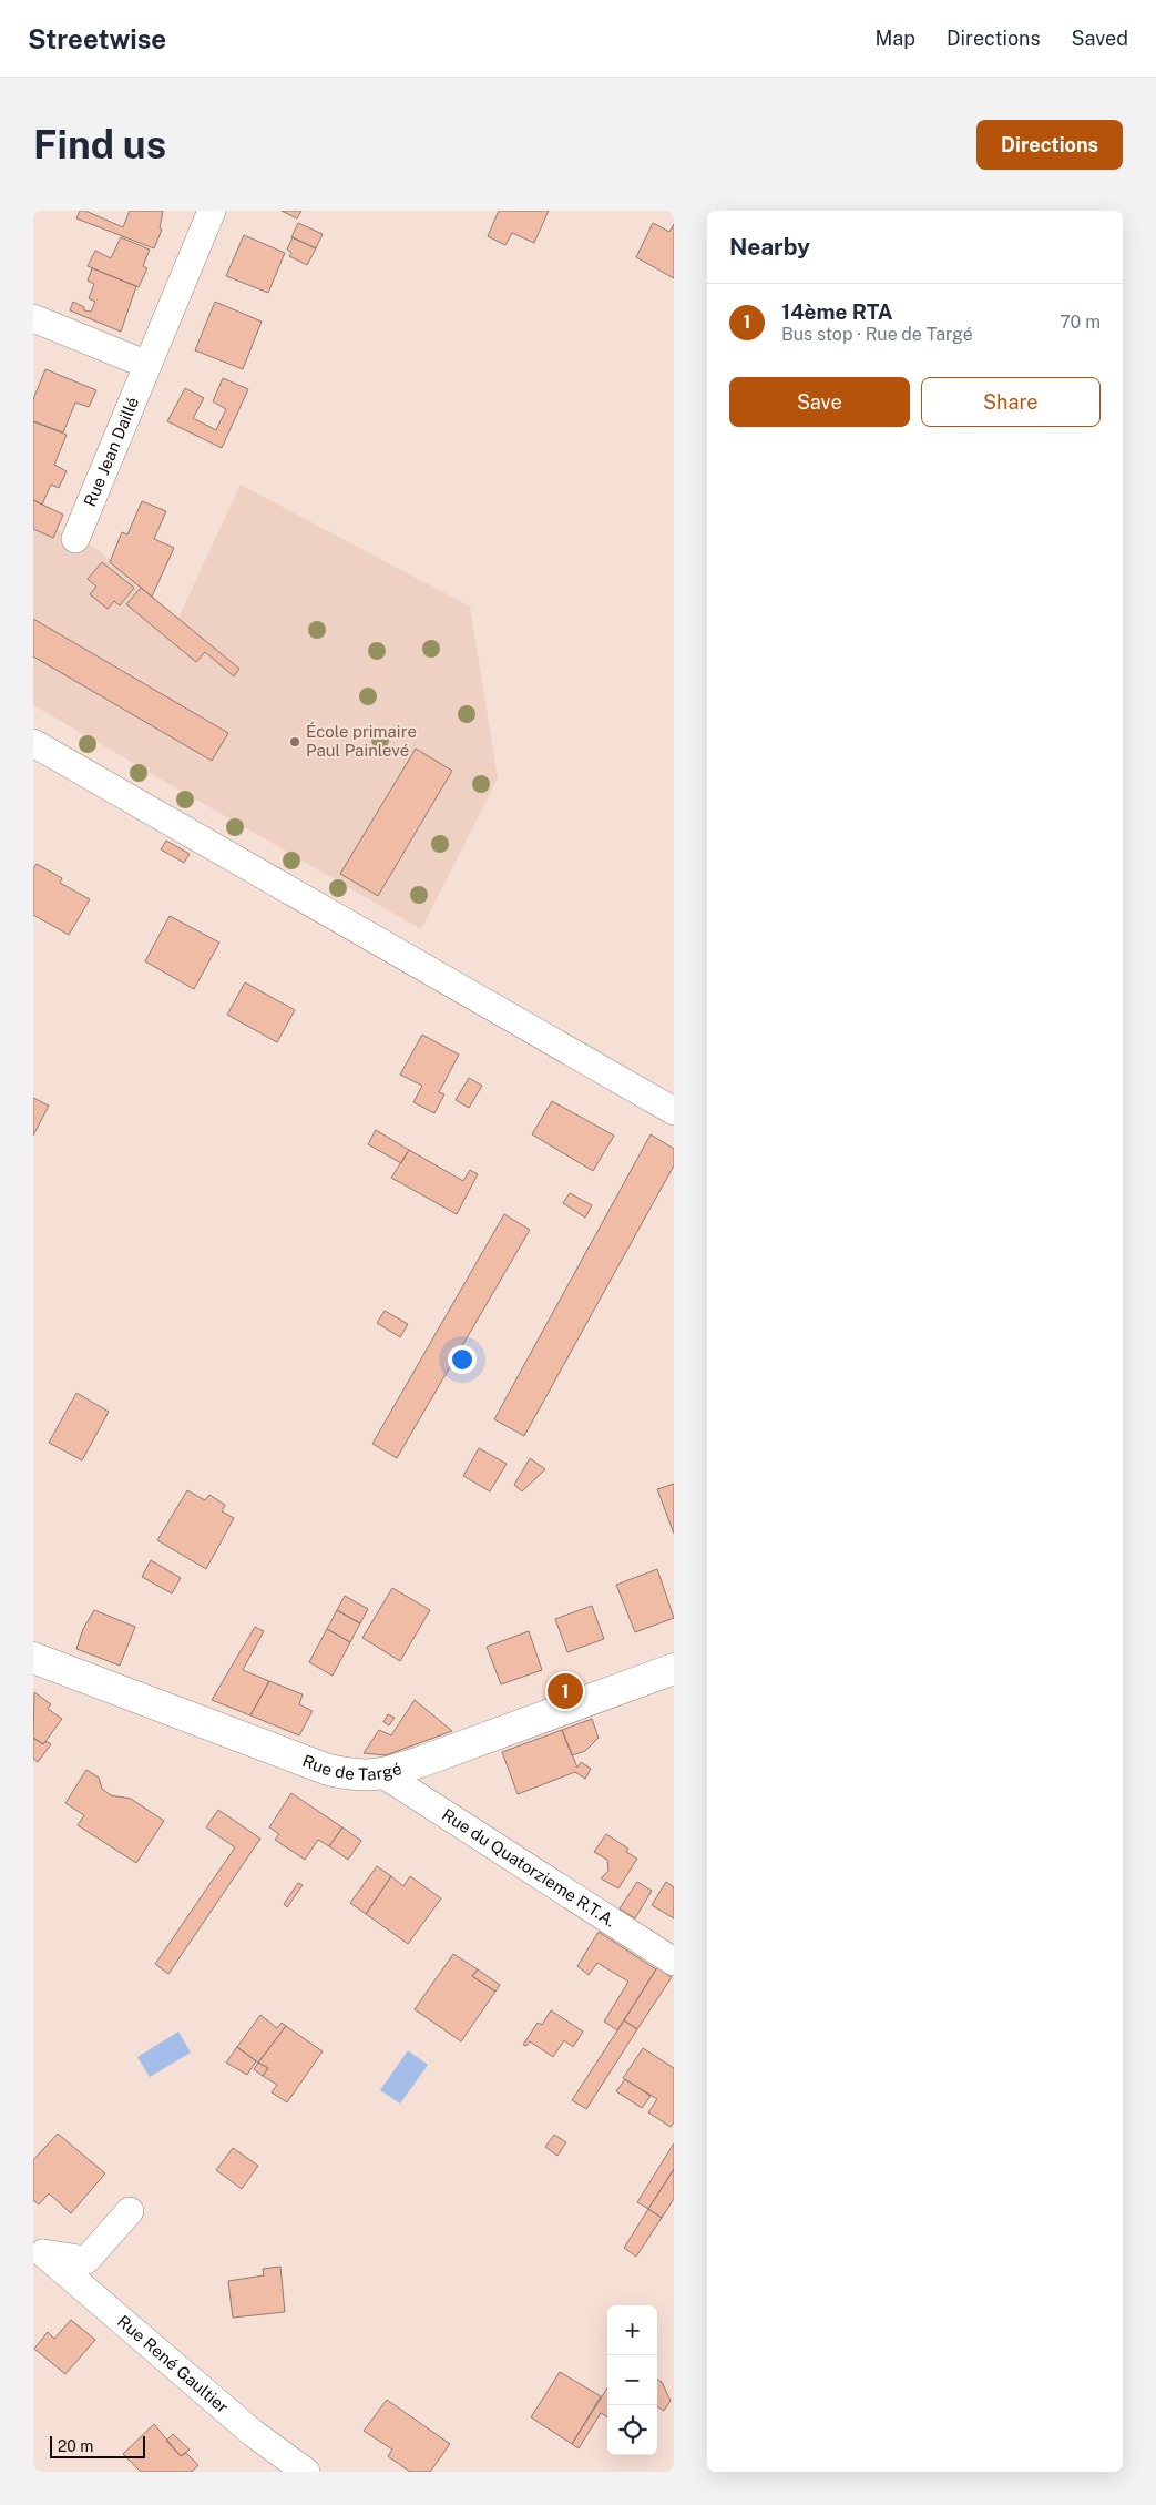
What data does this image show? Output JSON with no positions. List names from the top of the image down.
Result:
{
  "streets": {
    "street": [
      "Rue Jean Daillé",
      "Rue de Targé",
      "Rue du Quatorzieme R.T.A.",
      "Rue René Gaultier"
    ]
  },
  "crossings": [
    ["Rue de Targé", "Rue du Quatorzieme R.T.A."]
  ],
  "places": ["École primaire Paul Painlevé"],
  "scale_bar": "20 m",
  "page": {
    "header": "Streetwise",
    "nav": ["Map", "Directions", "Saved"],
    "buttons": [
      "Directions",
      ["Save", "Share"]
    ],
    "title": "Find us",
    "heading": "Nearby",
    "list": [
      {
        "mark": "1",
        "name": "14ème RTA",
        "note": "Bus stop · Rue de Targé",
        "value": "70 m"
      }
    ],
    "pins": "1",
    "map_buttons": ["+", "−"],
    "scale": "20 m"
  }
}
